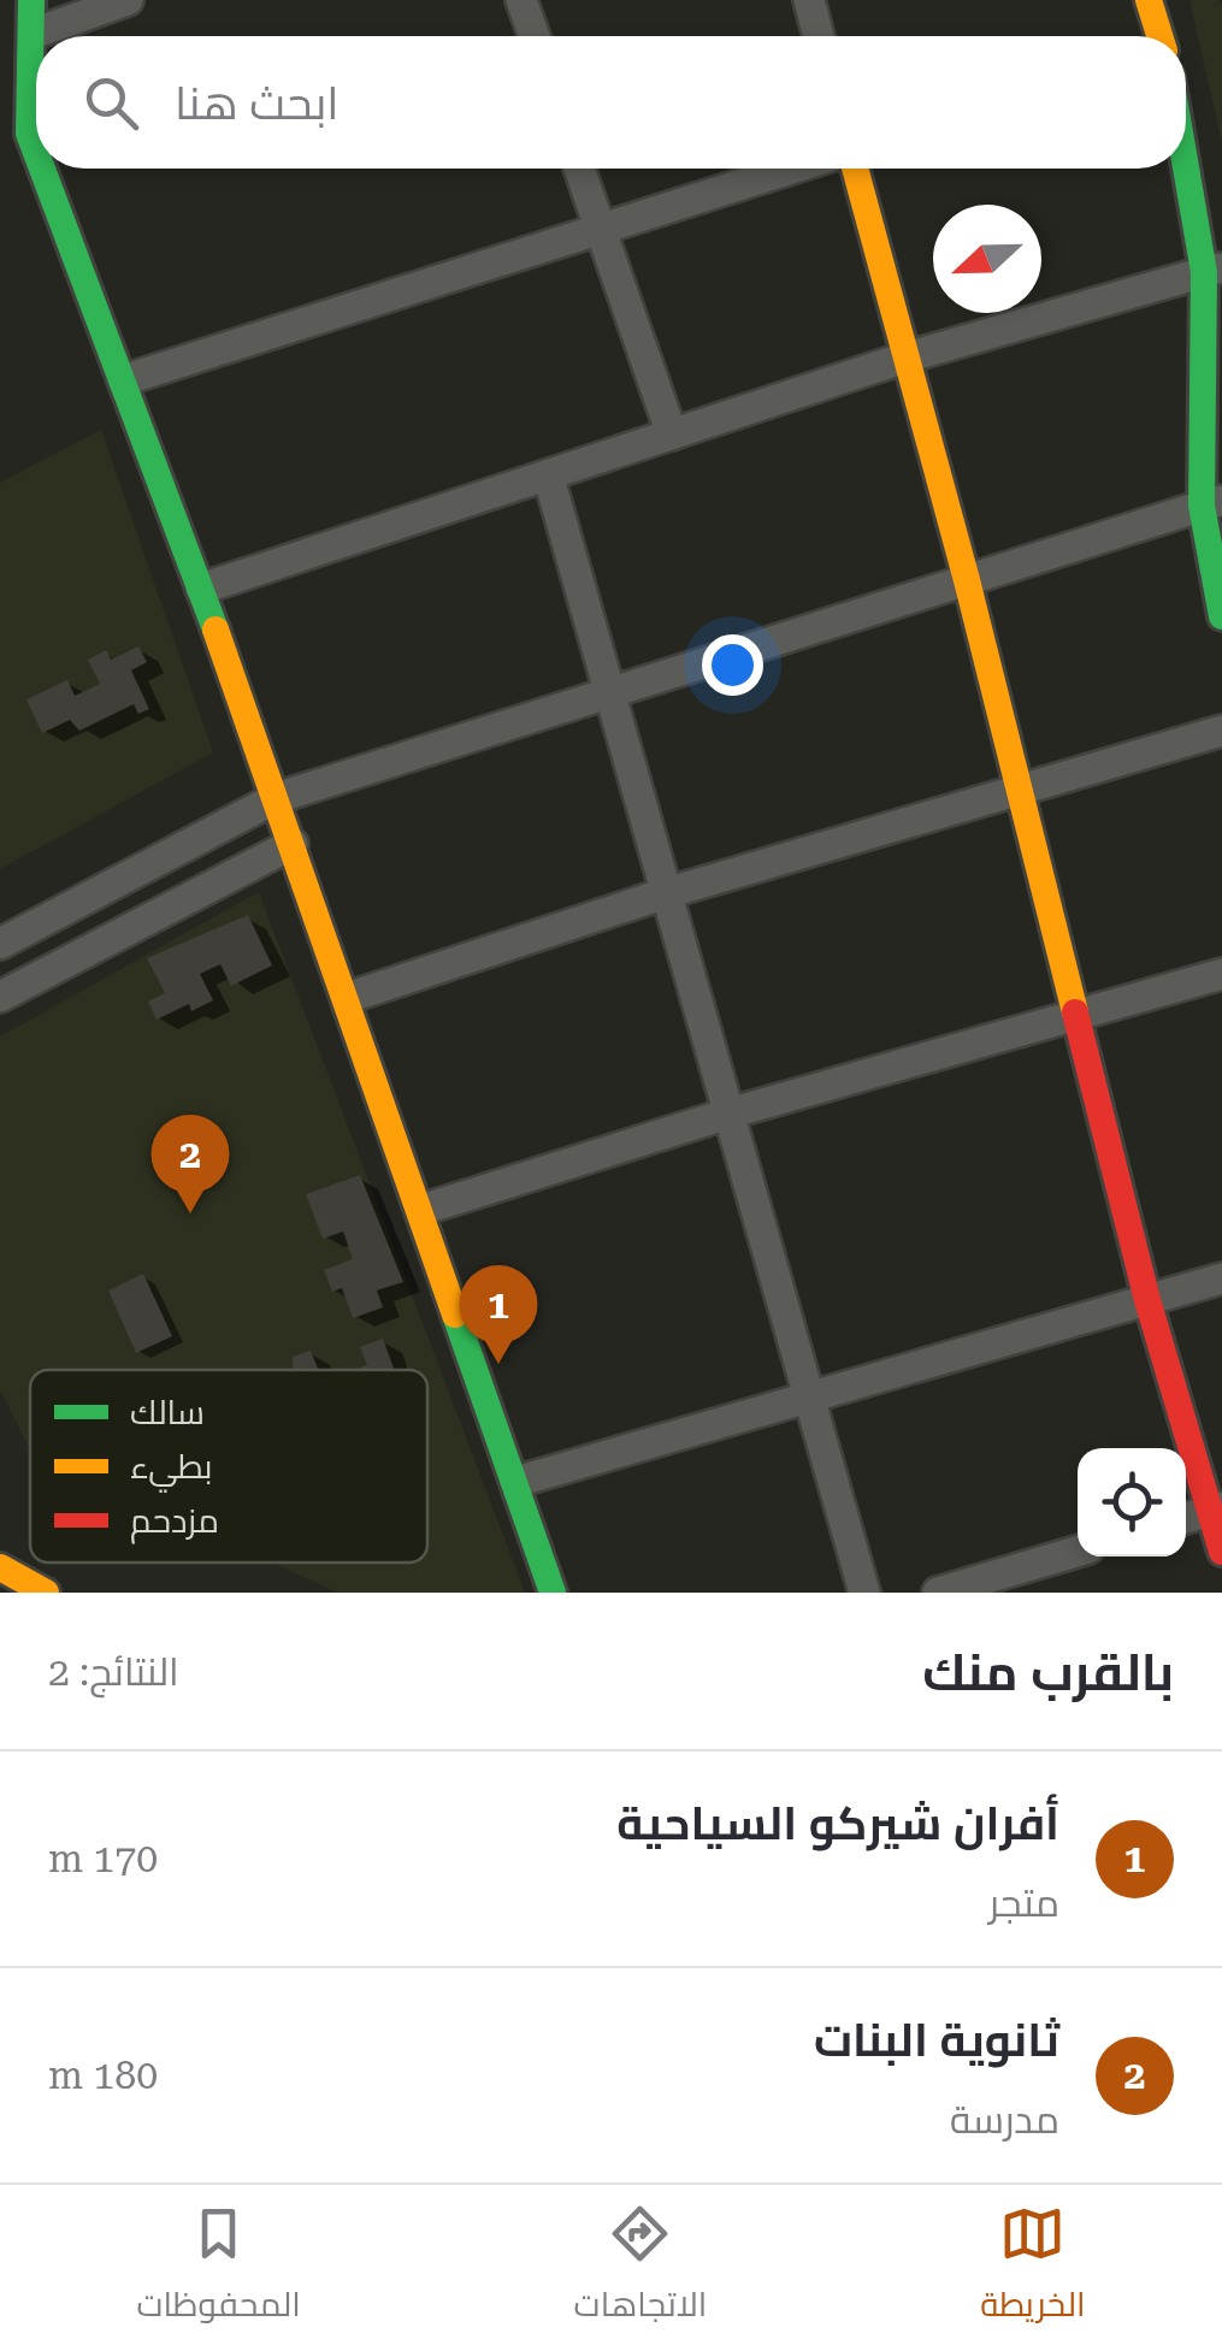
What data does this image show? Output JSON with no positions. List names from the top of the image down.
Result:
{
  "legend": ["سالك", "بطيء", "مزدحم"],
  "north": "left",
  "page": {
    "search": "ابحث هنا",
    "pins": ["2", "1"],
    "heading": ["بالقرب منك", "النتائج: 2"],
    "list": [
      {
        "mark": "1",
        "name": "أفران شيركو السياحية",
        "note": "متجر",
        "value": "170 m"
      },
      {
        "mark": "2",
        "name": "ثانوية البنات",
        "note": "مدرسة",
        "value": "180 m"
      }
    ],
    "nav": ["الخريطة", "الاتجاهات", "المحفوظات"]
  }
}
